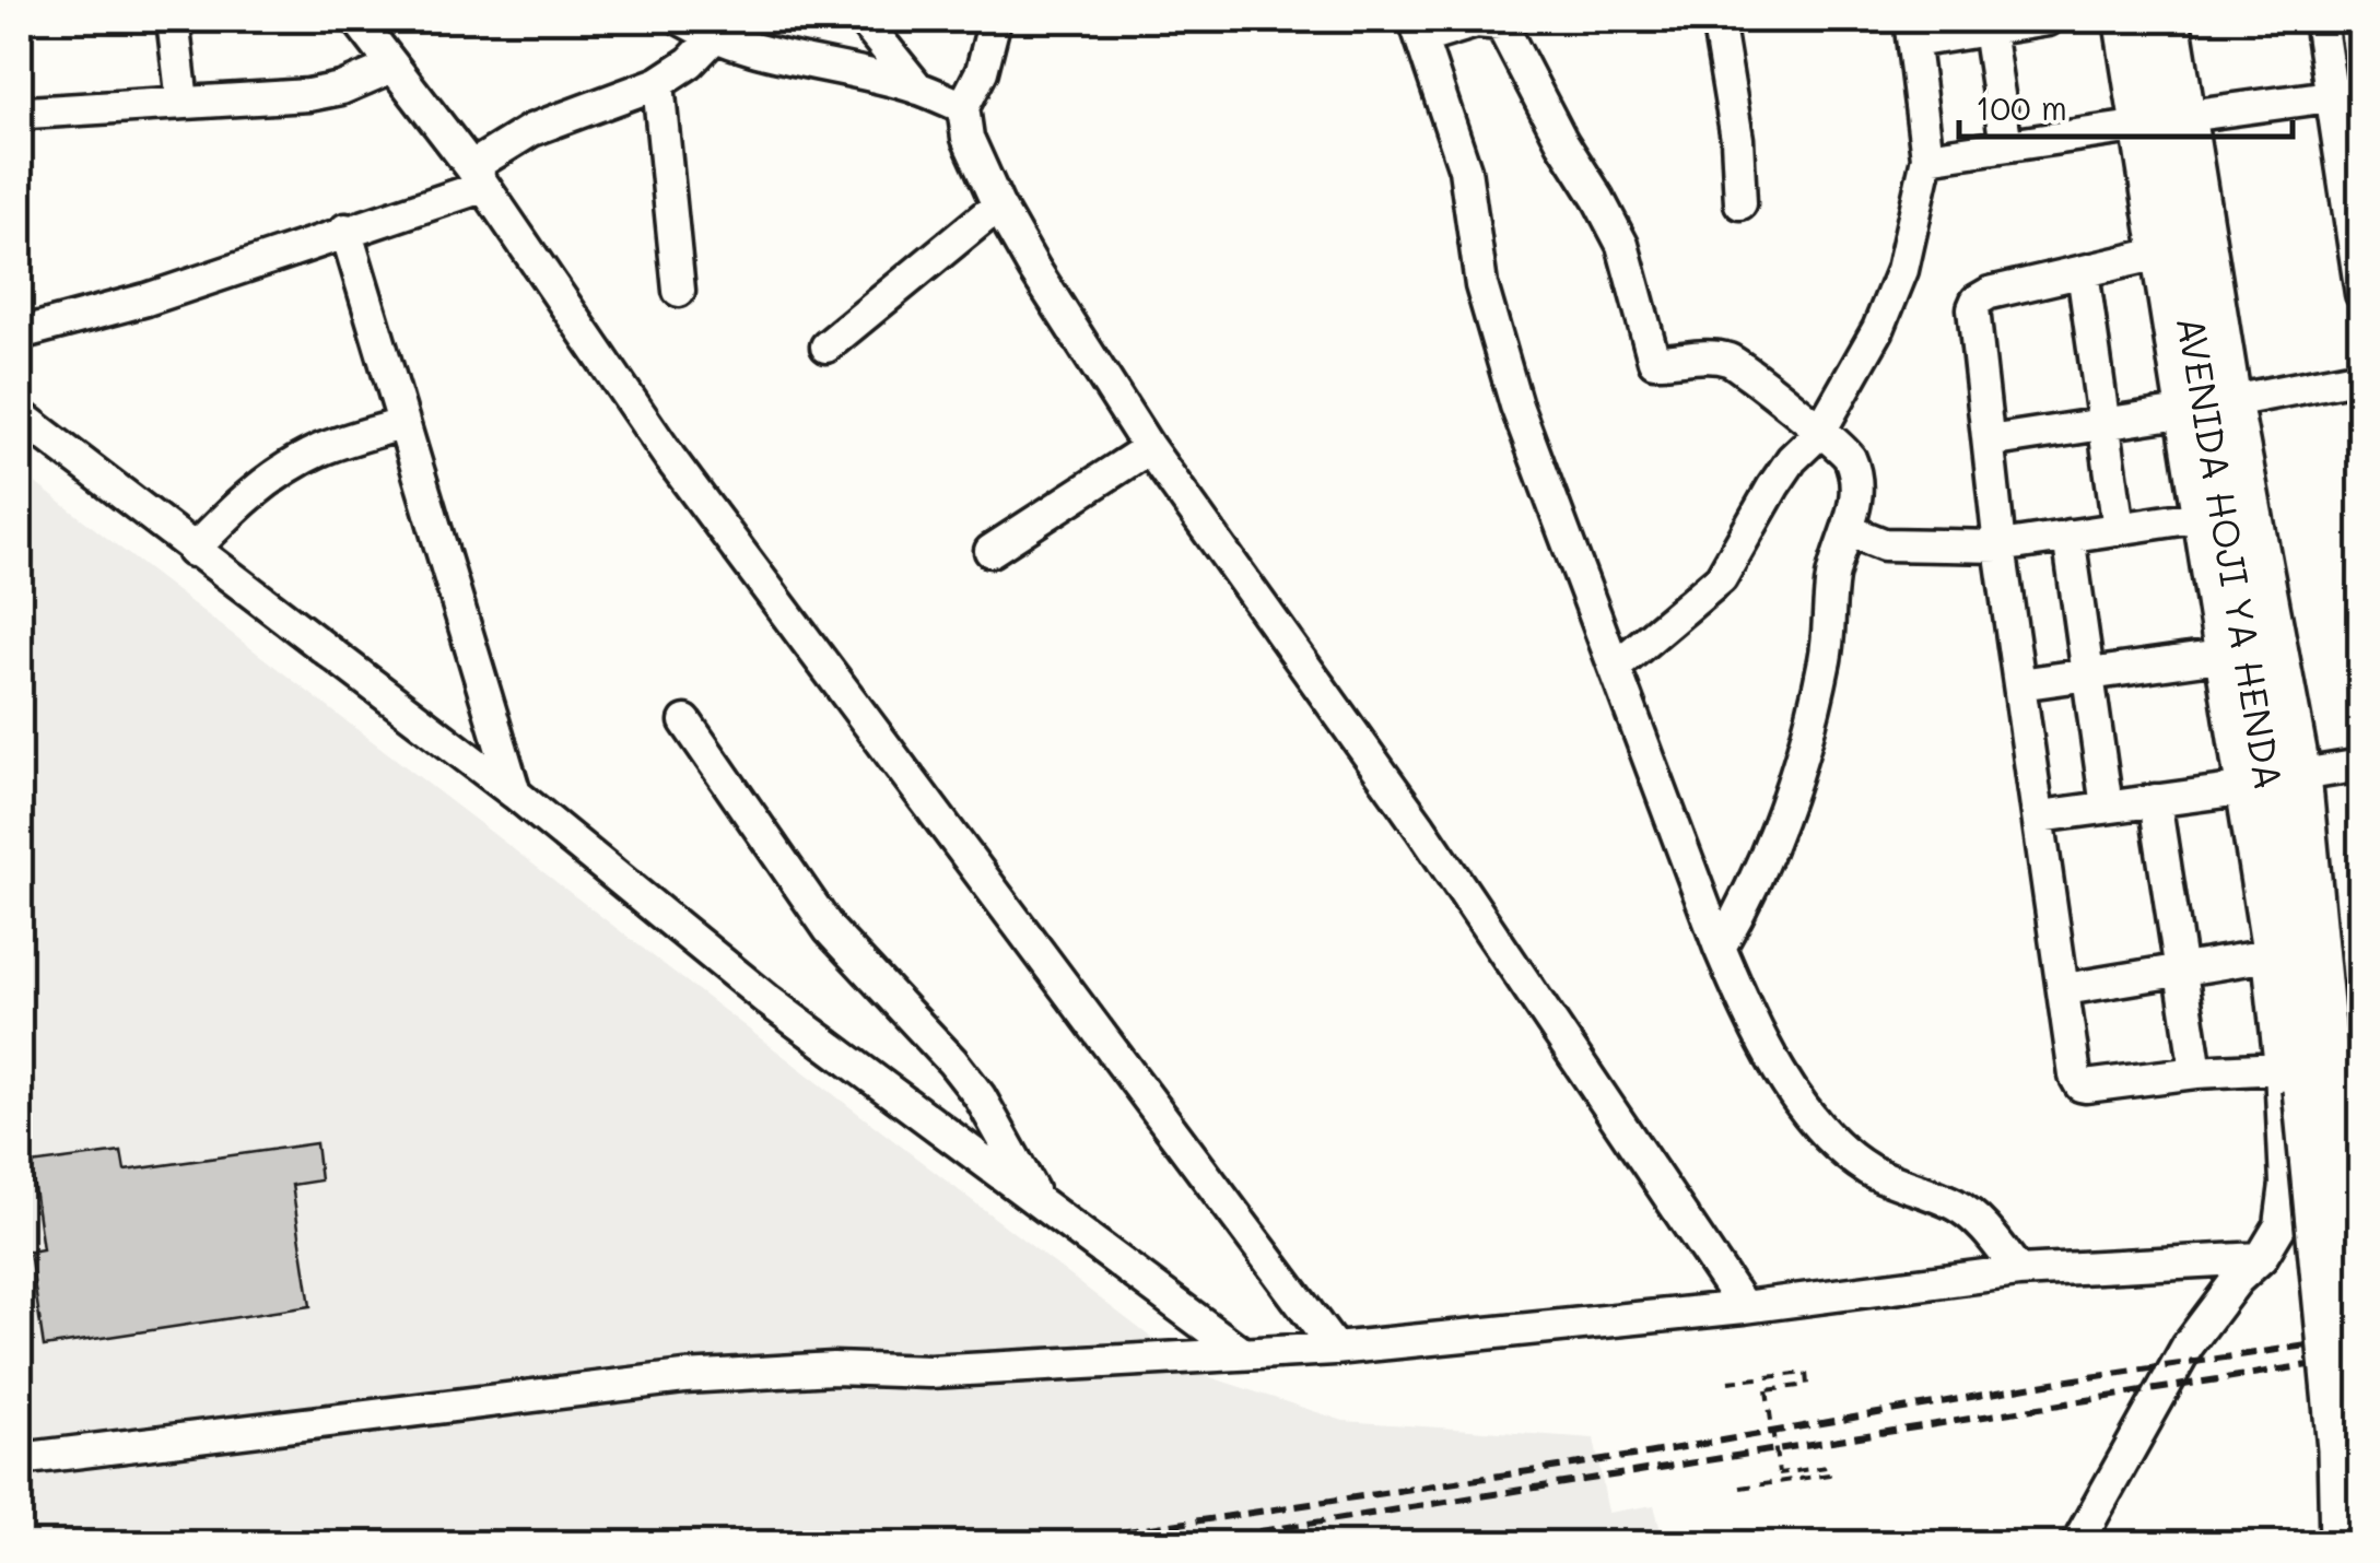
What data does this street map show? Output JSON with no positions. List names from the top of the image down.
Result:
{
  "streets": {
    "main road": ["AVENIDA HOJI YA HENDA"]
  },
  "scale_bar": "100 m"
}
